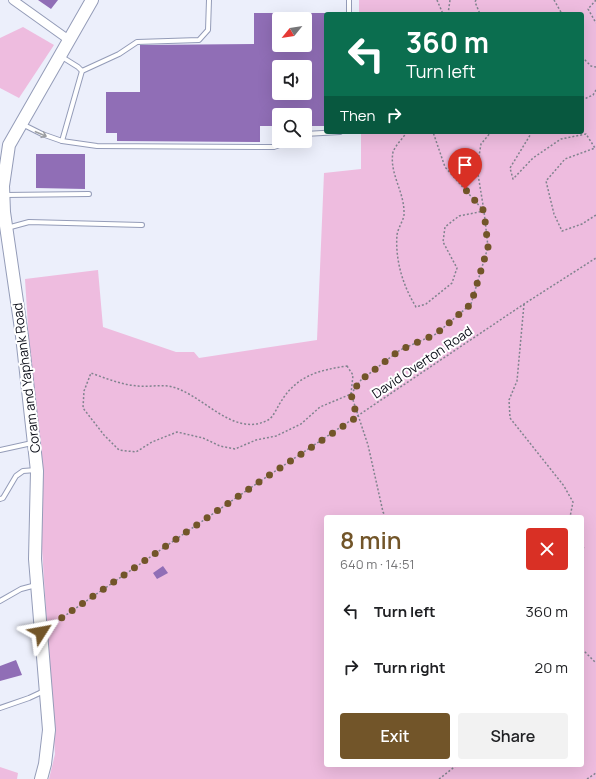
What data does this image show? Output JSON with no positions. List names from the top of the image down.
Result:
{
  "streets": {
    "main road": ["Coram and Yaphank Road"],
    "path": ["David Overton Road"]
  },
  "crossings": [
    ["David Overton Road", "Coram and Yaphank Road"]
  ],
  "north": "bottom left",
  "page": {
    "turn": ["360 m", "Turn left"],
    "then": "Then",
    "heading": ["8 min", "640 m · 14:51"],
    "list": [
      {
        "name": "Turn left",
        "value": "360 m"
      },
      {
        "name": "Turn right",
        "value": "20 m"
      }
    ],
    "buttons": ["Exit", "Share"]
  }
}
